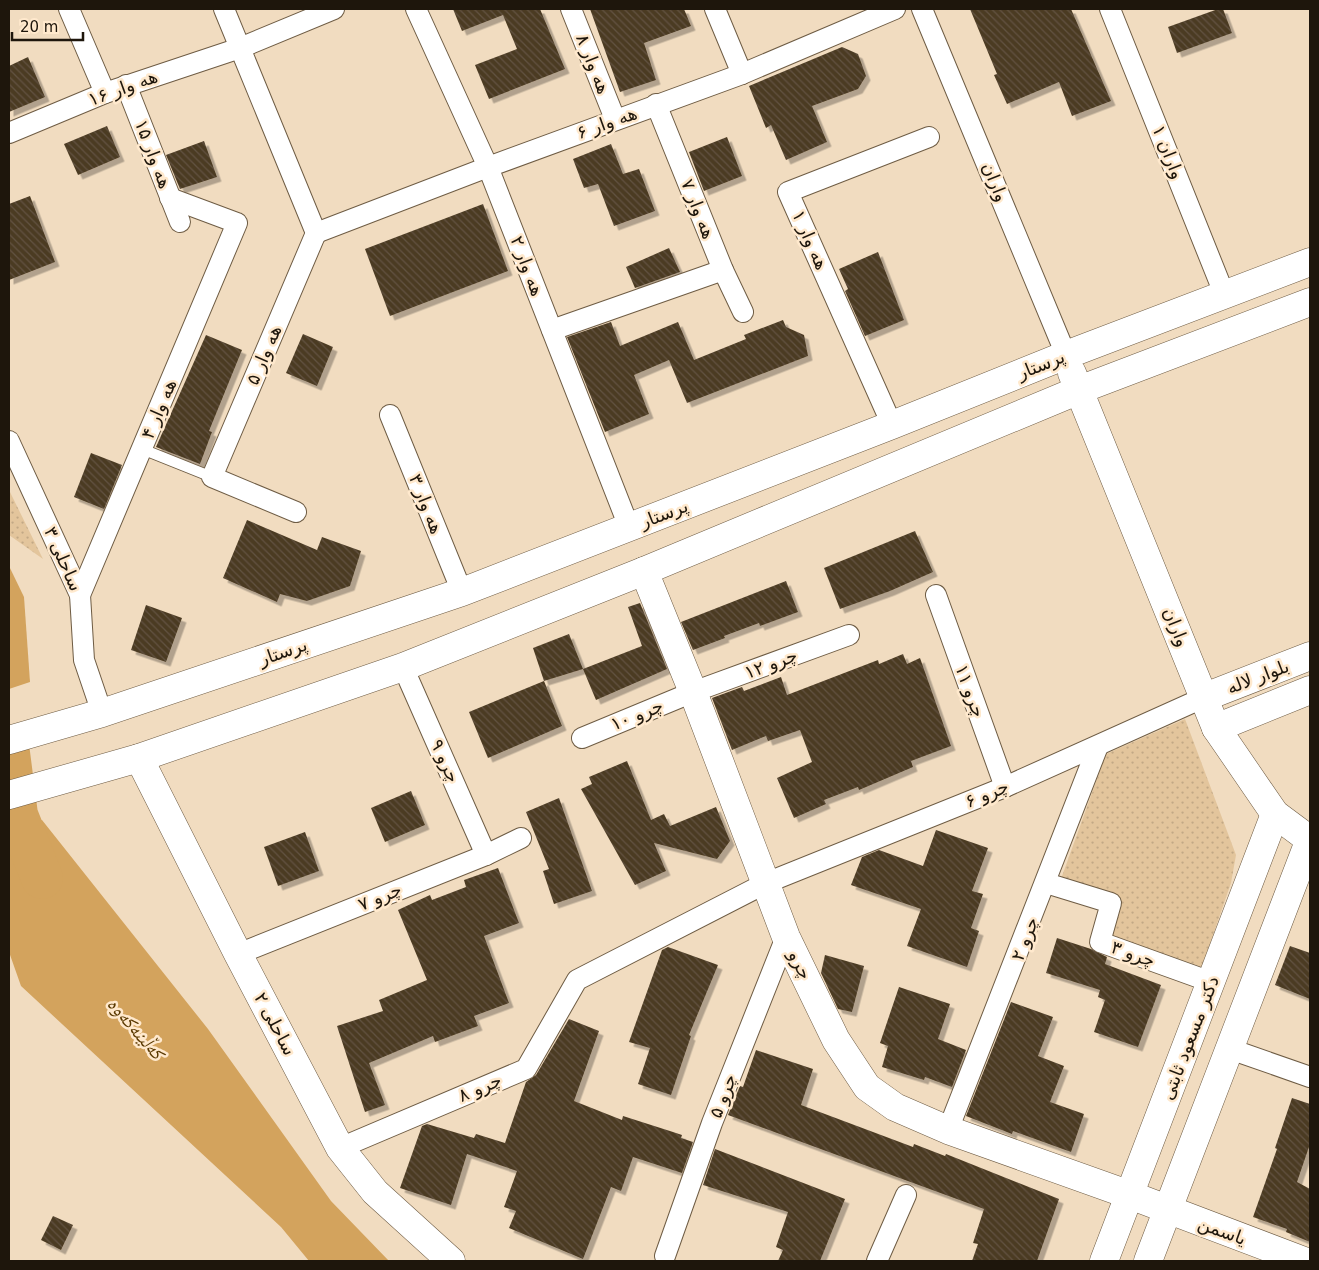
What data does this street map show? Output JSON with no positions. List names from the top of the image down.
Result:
{
  "streets": {
    "street": [
      "هه وار ۸",
      "هه وار ۱۶",
      "هه وار ۶",
      "واران ۱",
      "هه وار ۱۵",
      "واران",
      "هه وار ۷",
      "هه وار ۱",
      "هه وار ۲",
      "هه وار ۵",
      "پرستار",
      "هه وار ۴",
      "هه وار ۳",
      "ساحلی ۳",
      "چرو ۱۲",
      "بلوار لاله",
      "چرو ۱۱",
      "چرو ۱۰",
      "چرو ۹",
      "چرو ۶",
      "چرو ۷",
      "چرو ۲",
      "چرو ۳",
      "چرو",
      "ساحلی ۲",
      "دکتر مسعود ثابتی",
      "چرو ۸",
      "چرو ۵",
      "یاسمن"
    ]
  },
  "crossings": [
    ["هه وار ۸", "هه وار ۶"],
    ["هه وار ۱۶", "هه وار ۱۵"],
    ["هه وار ۶", "هه وار ۷"],
    ["هه وار ۶", "هه وار ۲"],
    ["هه وار ۶", "هه وار ۵"],
    ["واران ۱", "پرستار"],
    ["هه وار ۱۵", "هه وار ۴"],
    ["واران", "پرستار"],
    ["واران", "بلوار لاله"],
    ["واران", "چرو ۶"],
    ["واران", "دکتر مسعود ثابتی"],
    ["هه وار ۱", "پرستار"],
    ["هه وار ۲", "پرستار"],
    ["پرستار", "هه وار ۳"],
    ["پرستار", "ساحلی ۳"],
    ["هه وار ۴", "ساحلی ۳"],
    ["چرو ۱۲", "چرو ۱۰"],
    ["چرو ۱۲", "چرو"],
    ["بلوار لاله", "چرو ۶"],
    ["چرو ۱۱", "چرو ۶"],
    ["چرو ۱۰", "چرو"],
    ["چرو ۹", "چرو ۷"],
    ["چرو ۶", "چرو ۲"],
    ["چرو ۶", "چرو"],
    ["چرو ۶", "چرو ۸"],
    ["چرو ۷", "ساحلی ۲"],
    ["چرو ۲", "چرو ۳"],
    ["چرو ۲", "چرو"],
    ["چرو ۳", "دکتر مسعود ثابتی"],
    ["چرو", "دکتر مسعود ثابتی"],
    ["چرو", "چرو ۵"],
    ["چرو", "یاسمن"],
    ["ساحلی ۲", "چرو ۸"],
    ["دکتر مسعود ثابتی", "یاسمن"]
  ],
  "water": ["کەڵینەکەوە"],
  "scale_bar": "20 m"
}
